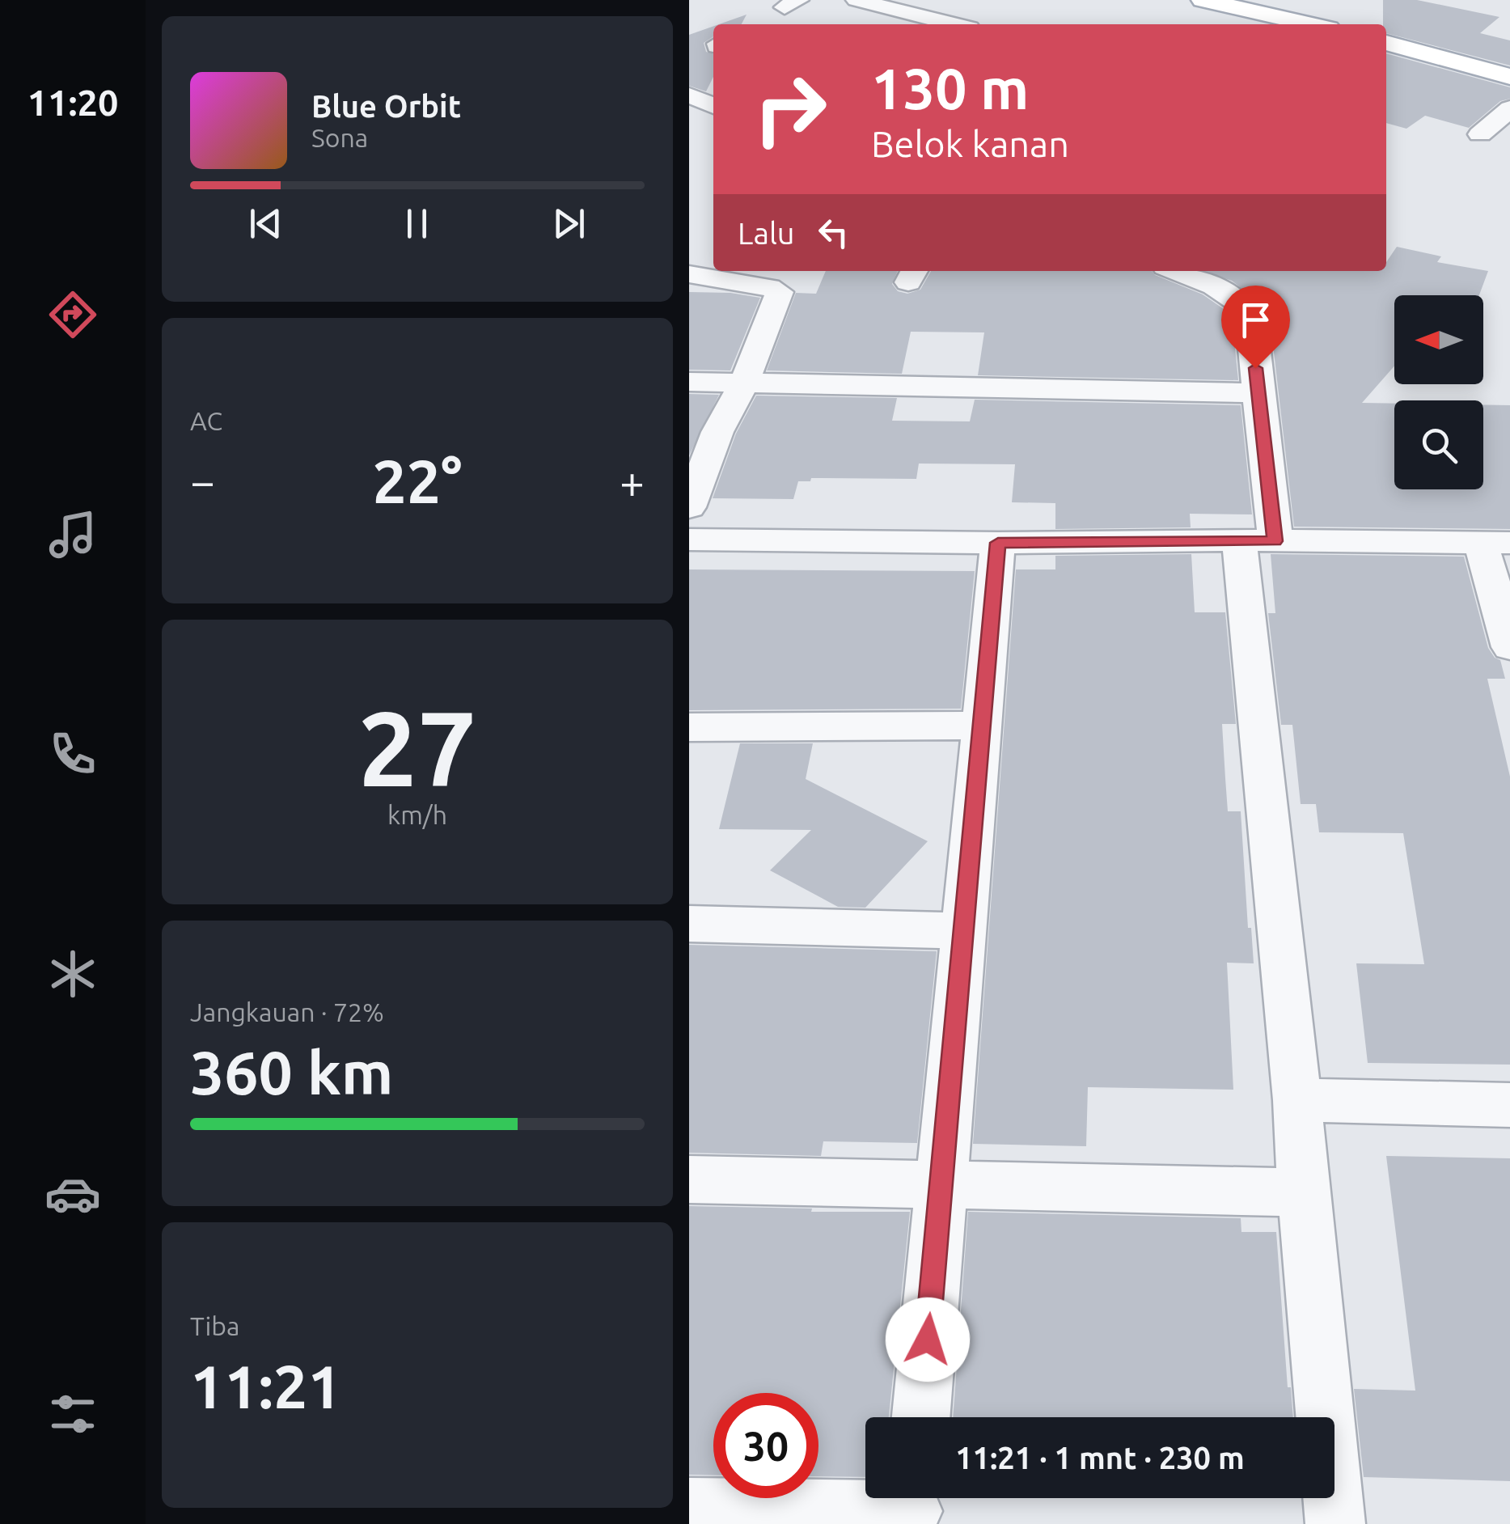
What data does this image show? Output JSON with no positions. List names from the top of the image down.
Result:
{
  "north": "left",
  "page": {
    "tabs": "11:20",
    "turn": ["130 m", "Belok kanan"],
    "song": ["Blue Orbit", "Sona"],
    "then": "Lalu",
    "tile": [
      "AC",
      ["27", "km/h"],
      ["Jangkauan · 72%", "360 km"],
      ["Tiba", "11:21"]
    ],
    "heat": ["−", "22°", "+"],
    "limit": "30",
    "trip": "11:21 · 1 mnt · 230 m"
  }
}
